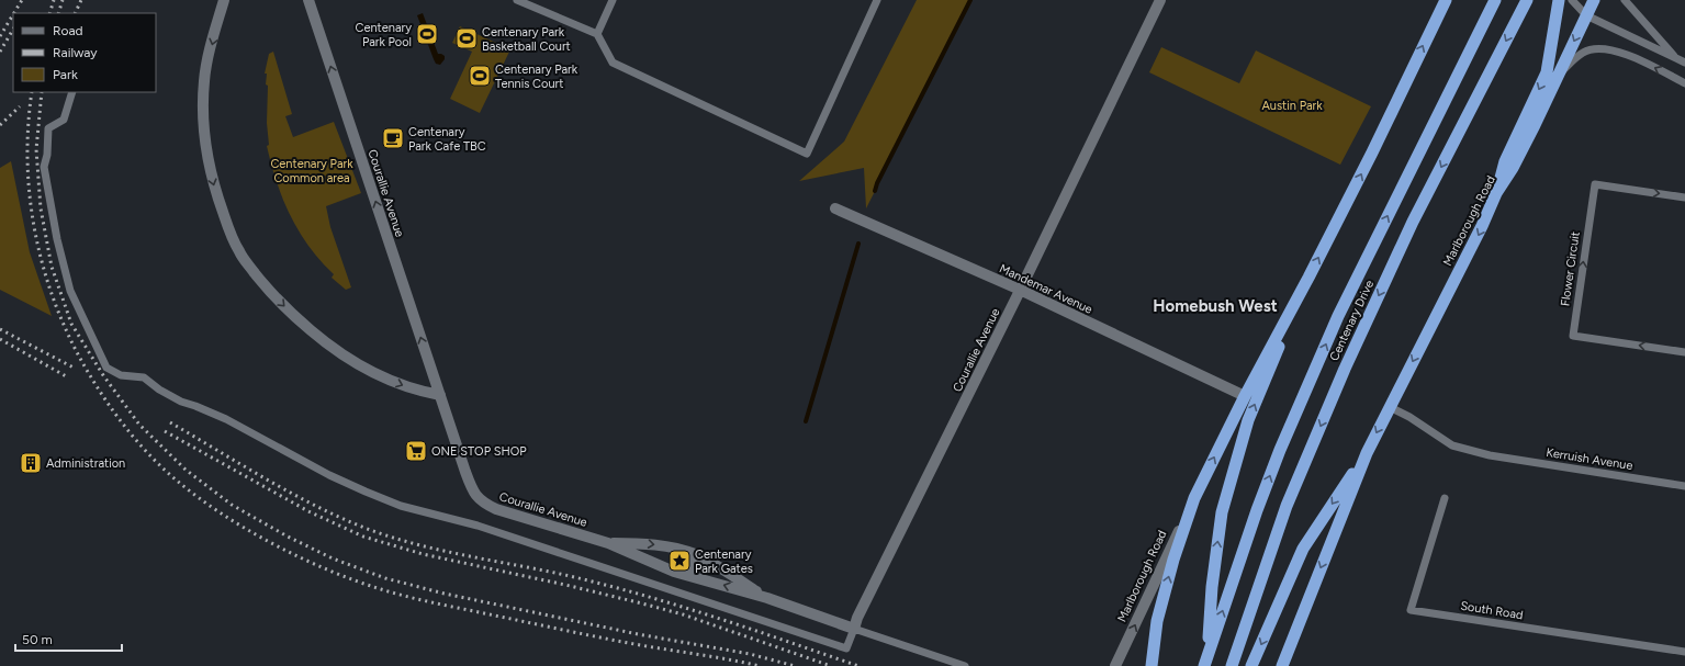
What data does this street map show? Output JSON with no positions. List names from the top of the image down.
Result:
{
  "streets": {
    "highway": ["Marlborough Road", "Centenary Drive"],
    "street": ["Courallie Avenue", "Mandemar Avenue"],
    "lane": ["Flower Circuit", "Kerruish Avenue", "South Road"]
  },
  "crossings": [
    ["Courallie Avenue", "Mandemar Avenue"],
    ["Marlborough Road", "Kerruish Avenue"]
  ],
  "districts": ["Homebush West"],
  "parks": ["Austin Park", "Centenary Park Common area"],
  "places": {
    "sports": ["Centenary Park Pool", "Centenary Park Basketball Court", "Centenary Park Tennis Court"],
    "cafe": ["Centenary Park Cafe TBC"],
    "supermarket": ["ONE STOP SHOP"],
    "building": ["Administration"],
    "place": ["Centenary Park Gates"]
  },
  "legend": ["Road", "Railway", "Park"],
  "scale_bar": "50 m"
}
